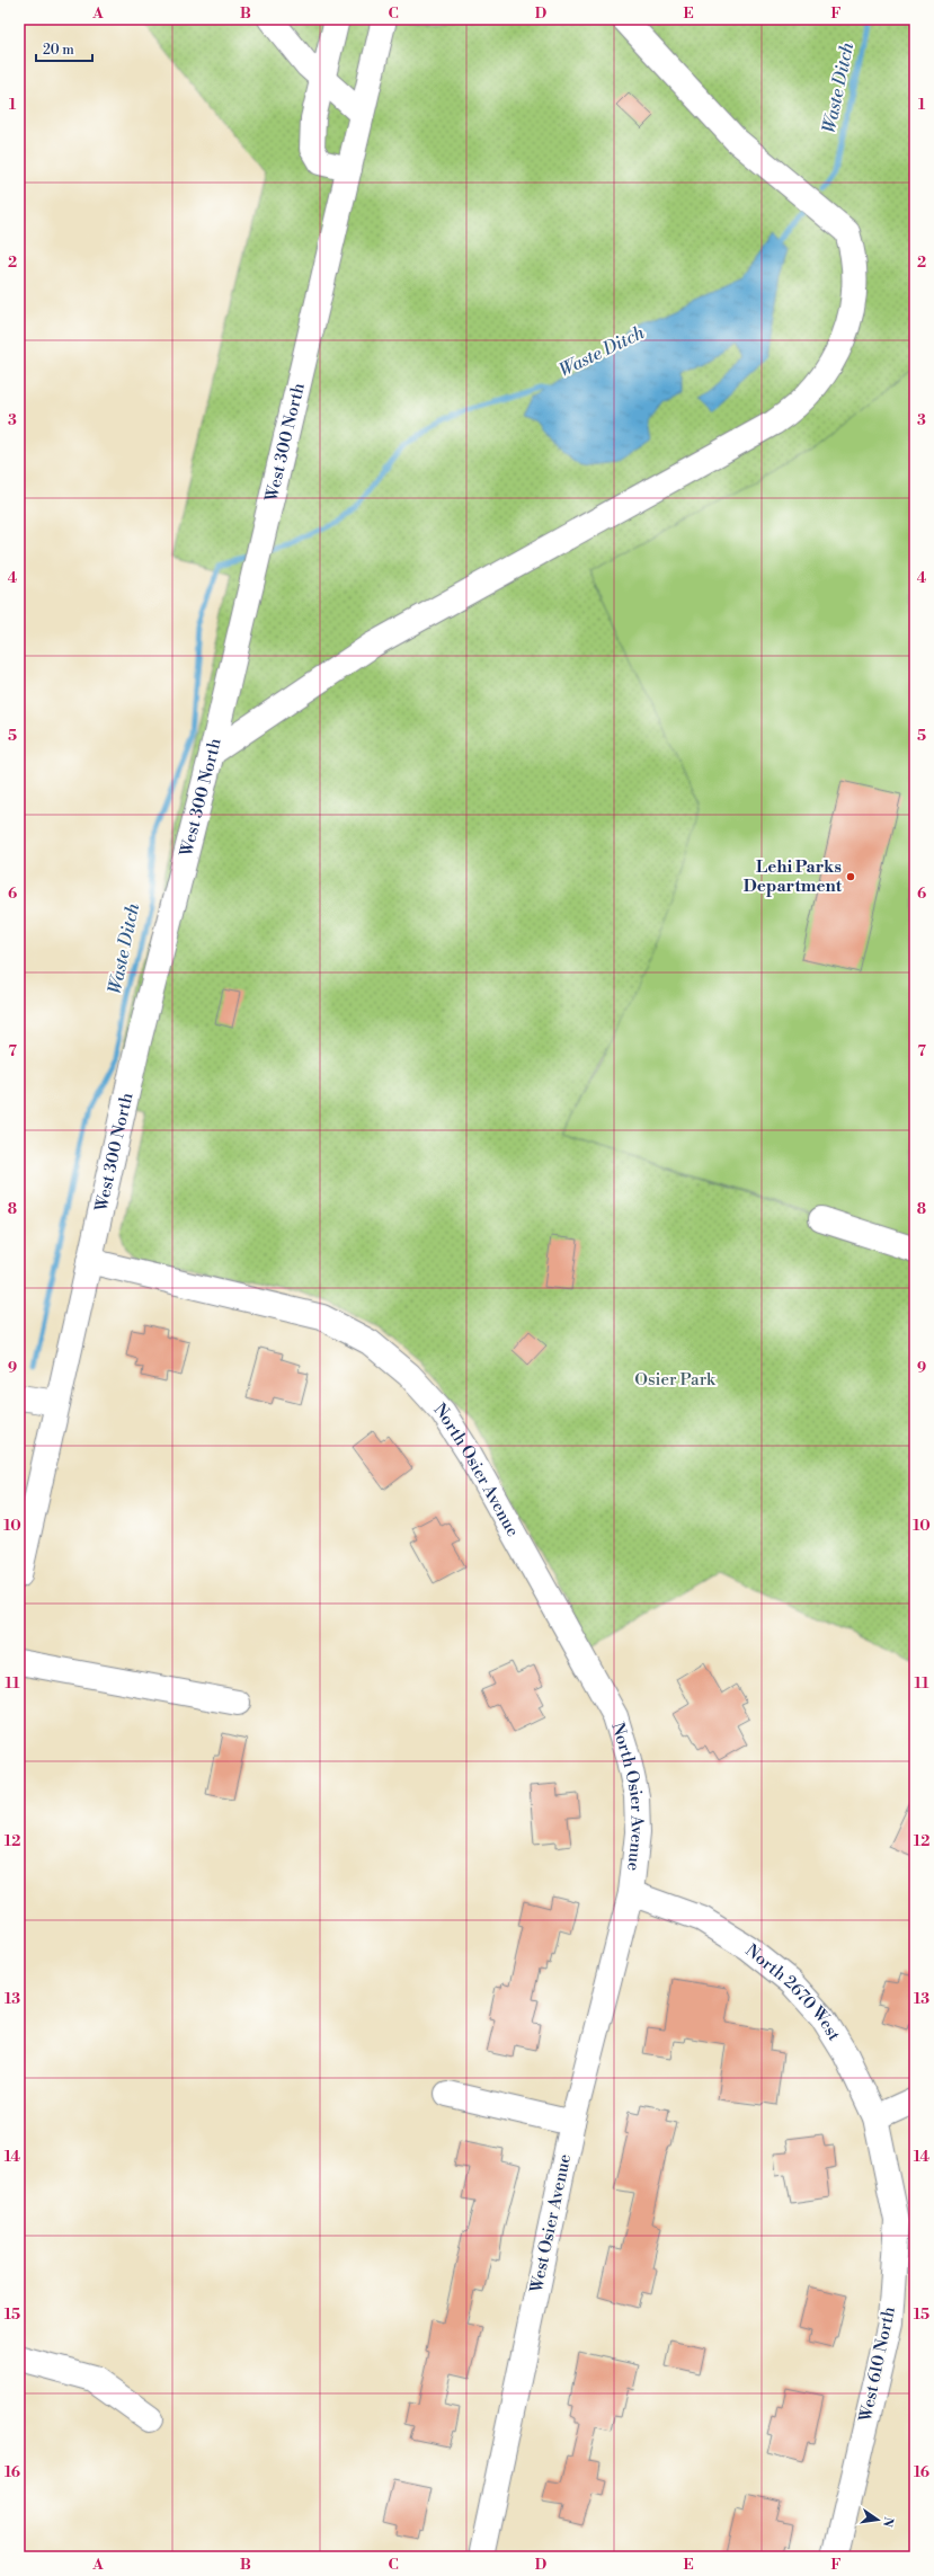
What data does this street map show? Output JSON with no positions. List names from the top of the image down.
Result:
{
  "streets": {
    "street": [
      "West 300 North",
      "North Osier Avenue",
      "North 2670 West",
      "West Osier Avenue",
      "West 610 North"
    ]
  },
  "crossings": [
    ["West 300 North", "North Osier Avenue"],
    ["North Osier Avenue", "North 2670 West"],
    ["North Osier Avenue", "West Osier Avenue"],
    ["North 2670 West", "West Osier Avenue"],
    ["North 2670 West", "West 610 North"]
  ],
  "water": ["Waste Ditch"],
  "parks": ["Osier Park"],
  "places": ["Lehi Parks Department"],
  "scale_bar": "20 m",
  "north": "right",
  "grid": {
    "columns": [
      "A",
      "B",
      "C",
      "D",
      "E",
      "F"
    ],
    "rows": [
      "1",
      "2",
      "3",
      "4",
      "5",
      "6",
      "7",
      "8",
      "9",
      "10",
      "11",
      "12",
      "13",
      "14",
      "15",
      "16"
    ]
  }
}
